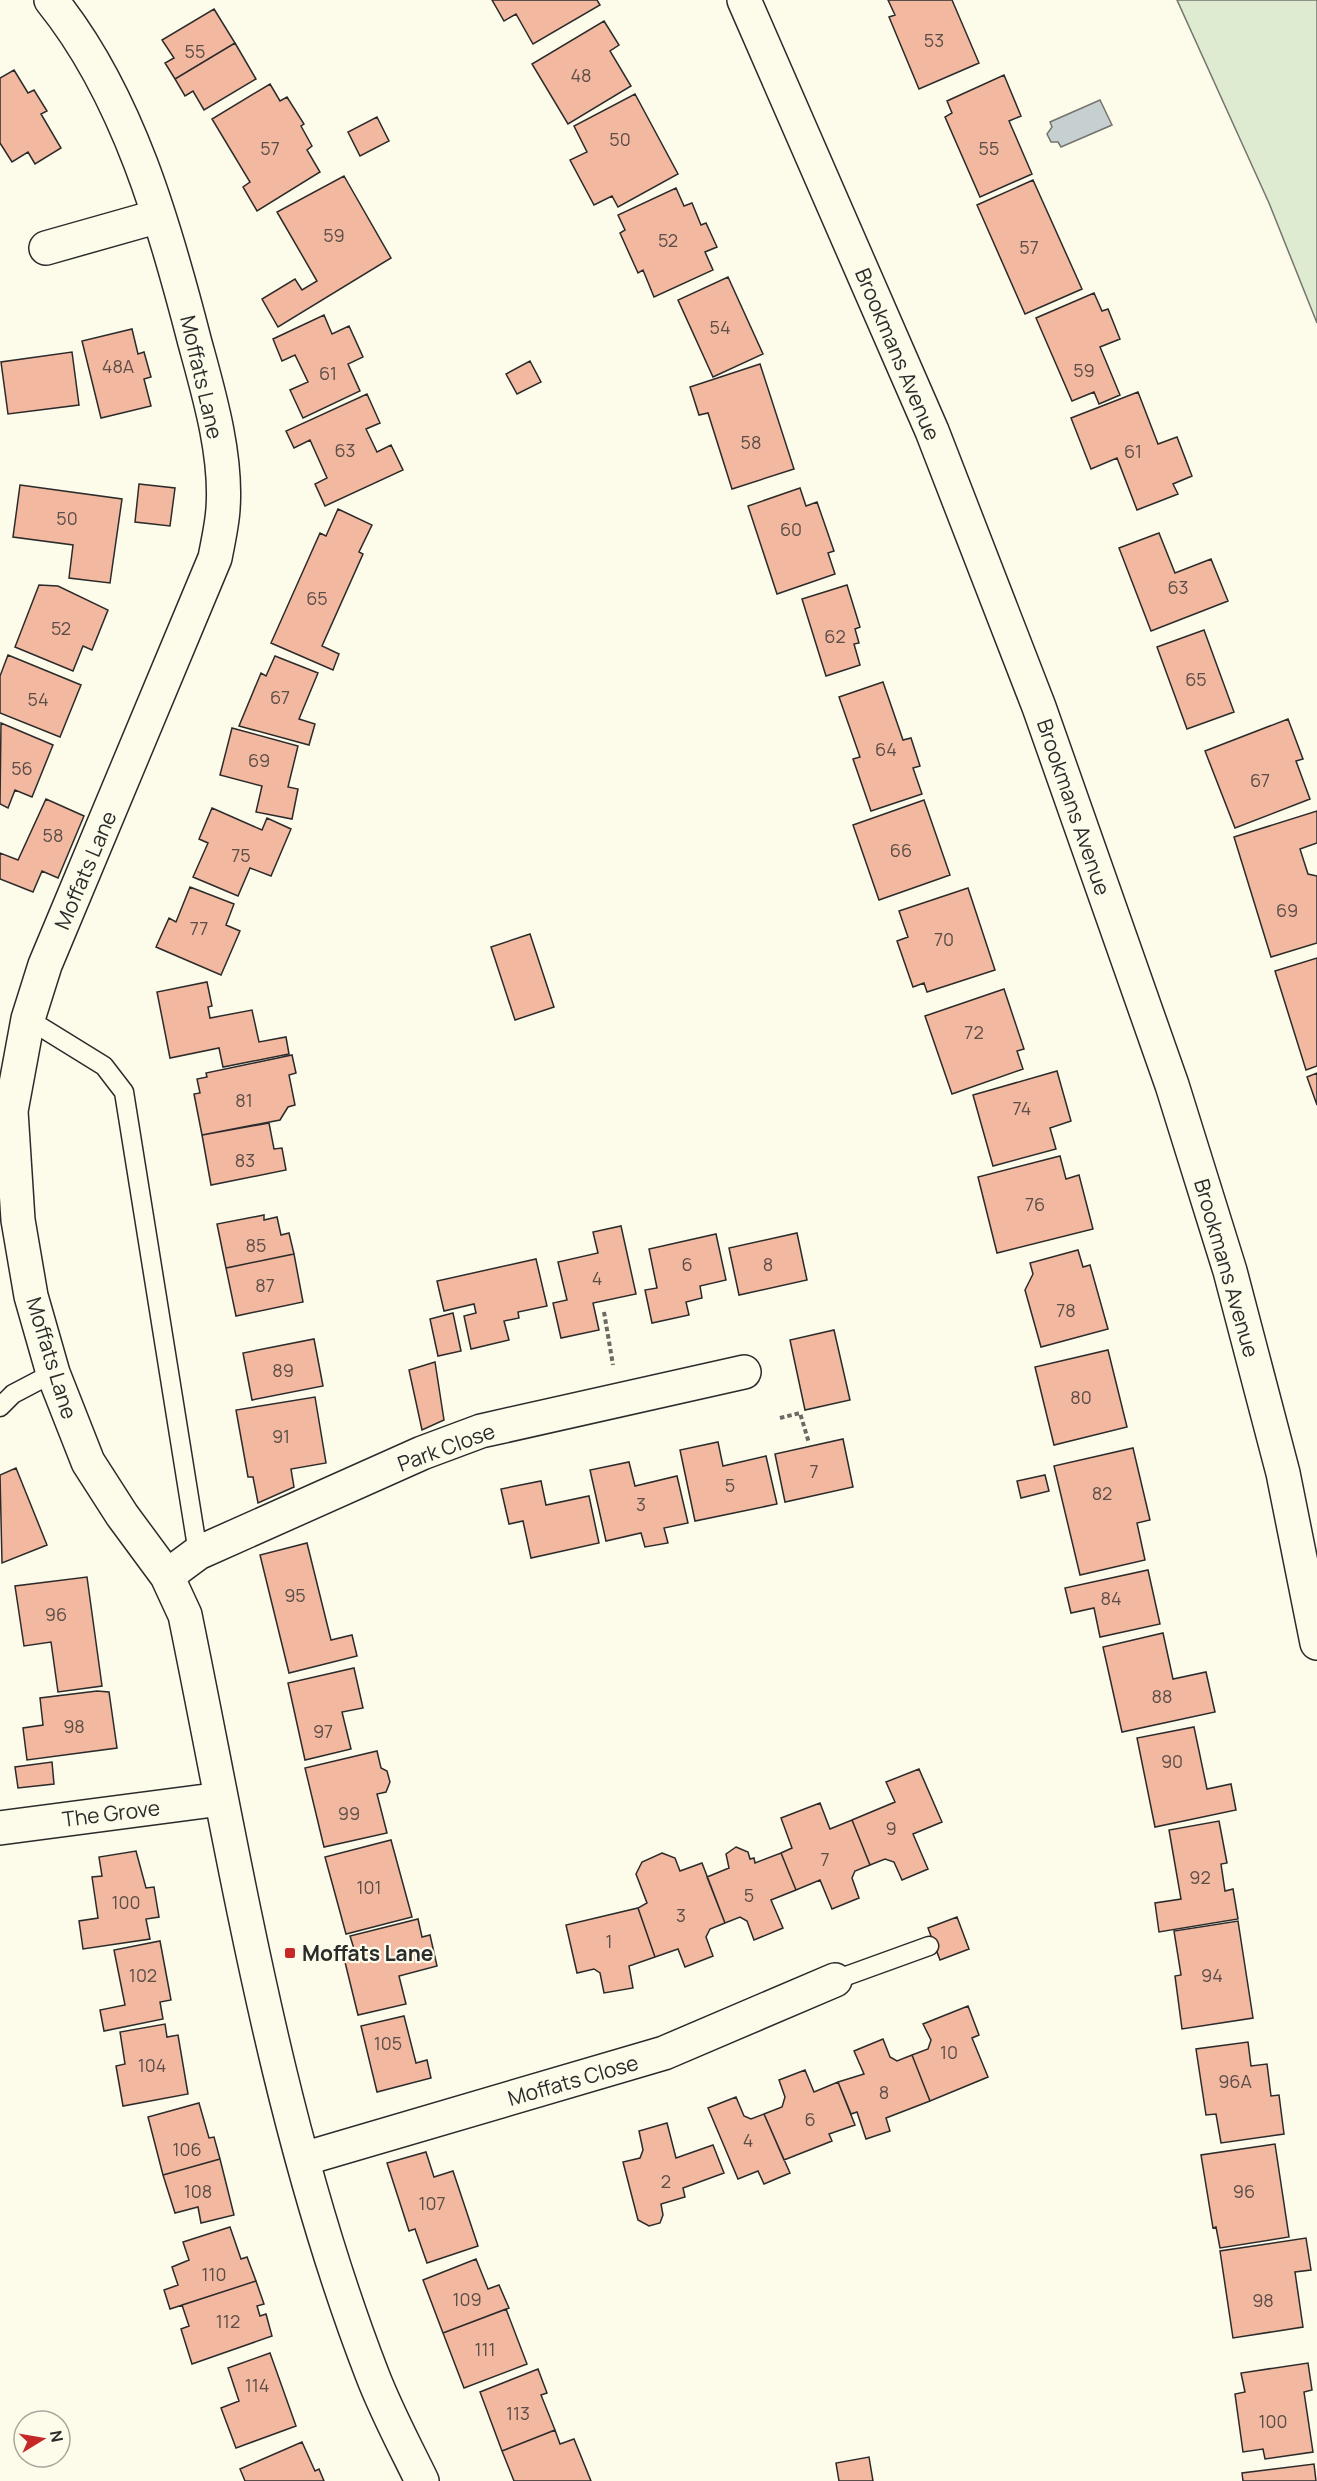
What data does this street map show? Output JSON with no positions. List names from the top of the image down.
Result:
{
  "streets": {
    "street": [
      "Brookmans Avenue",
      "Moffats Lane",
      "Park Close",
      "The Grove",
      "Moffats Close"
    ]
  },
  "crossings": [
    ["Moffats Lane", "Park Close"],
    ["Moffats Lane", "The Grove"],
    ["Moffats Lane", "Moffats Close"]
  ],
  "places": {
    "transit": ["Moffats Lane"]
  },
  "house_numbers": [
    "53",
    "55",
    "48",
    "50",
    "57",
    "55",
    "59",
    "52",
    "57",
    "54",
    "48A",
    "59",
    "61",
    "58",
    "63",
    "61",
    "50",
    "60",
    "63",
    "65",
    "52",
    "62",
    "65",
    "67",
    "54",
    "64",
    "69",
    "56",
    "67",
    "58",
    "66",
    "75",
    "69",
    "77",
    "70",
    "72",
    "81",
    "74",
    "83",
    "76",
    "85",
    "6",
    "8",
    "4",
    "87",
    "78",
    "89",
    "80",
    "91",
    "7",
    "5",
    "82",
    "3",
    "95",
    "84",
    "96",
    "88",
    "98",
    "97",
    "90",
    "99",
    "9",
    "7",
    "92",
    "101",
    "5",
    "100",
    "3",
    "1",
    "102",
    "94",
    "105",
    "10",
    "104",
    "96A",
    "8",
    "6",
    "4",
    "106",
    "2",
    "108",
    "96",
    "107",
    "110",
    "109",
    "98",
    "112",
    "111",
    "114",
    "113",
    "100"
  ],
  "north": "right"
}
